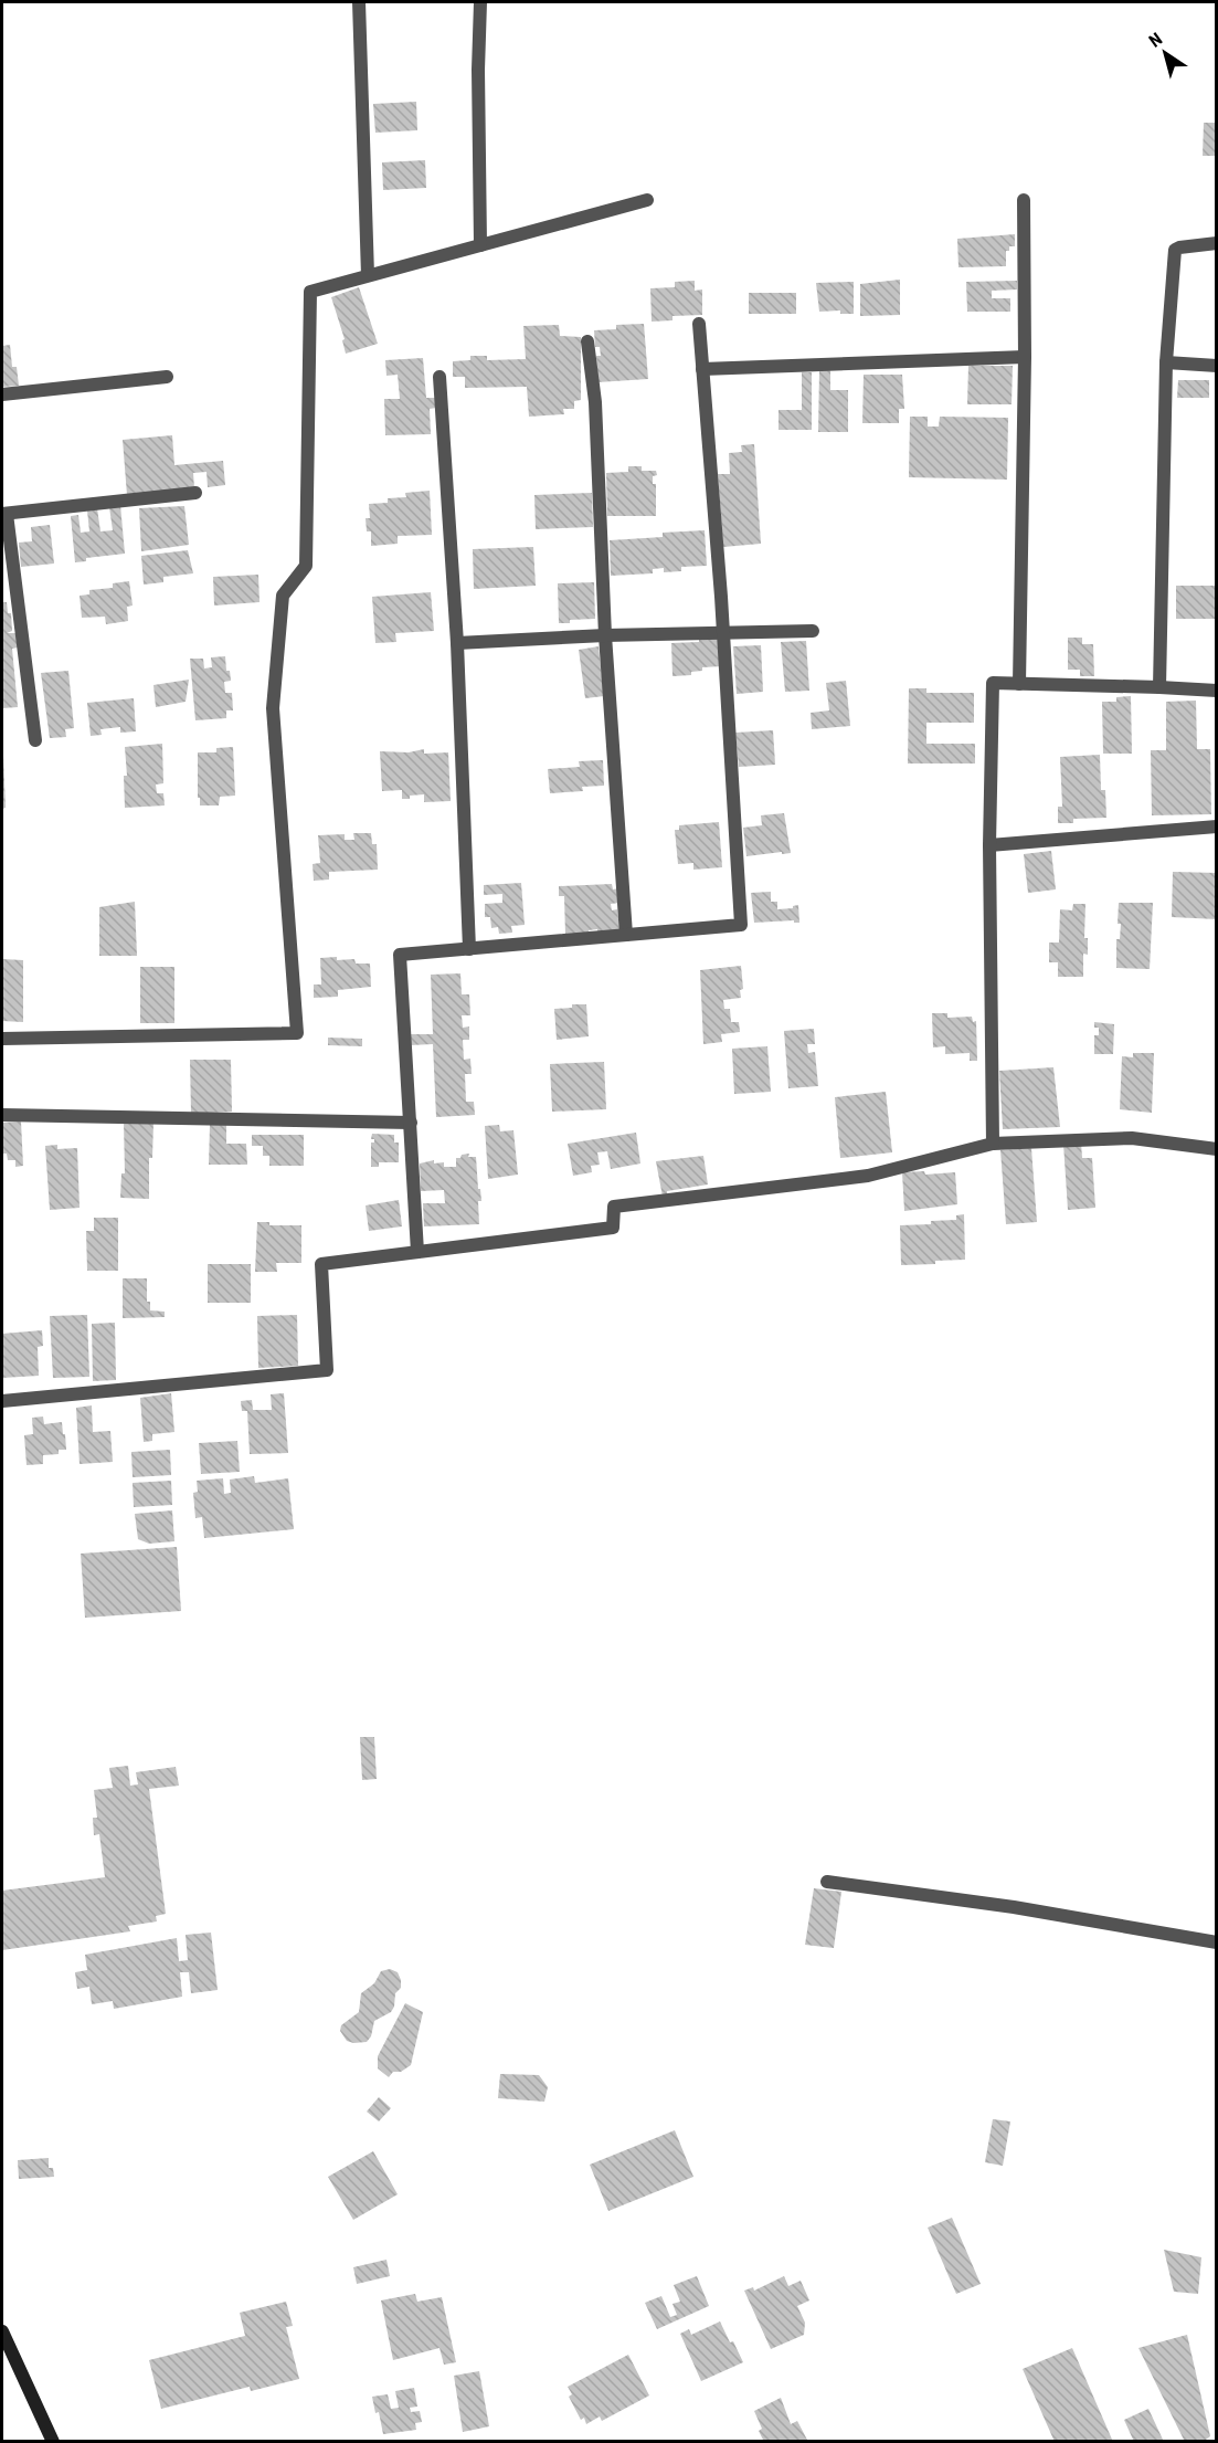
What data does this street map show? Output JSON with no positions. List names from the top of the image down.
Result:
{
  "north": "top left"
}
